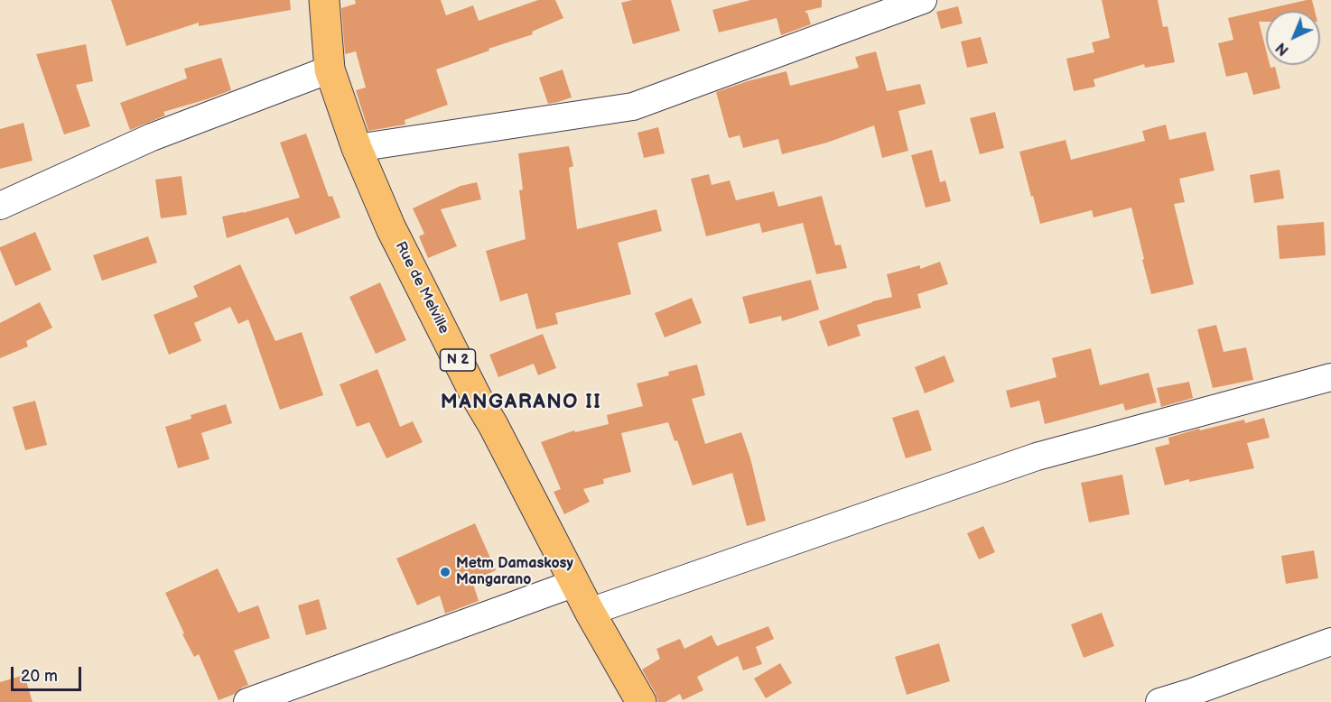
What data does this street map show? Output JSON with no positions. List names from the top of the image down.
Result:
{
  "streets": {
    "main road": ["Rue de Melville", "N 2"]
  },
  "districts": ["MANGARANO II"],
  "places": ["Metm Damaskosy Mangarano"],
  "scale_bar": "20 m",
  "north": "bottom left"
}
